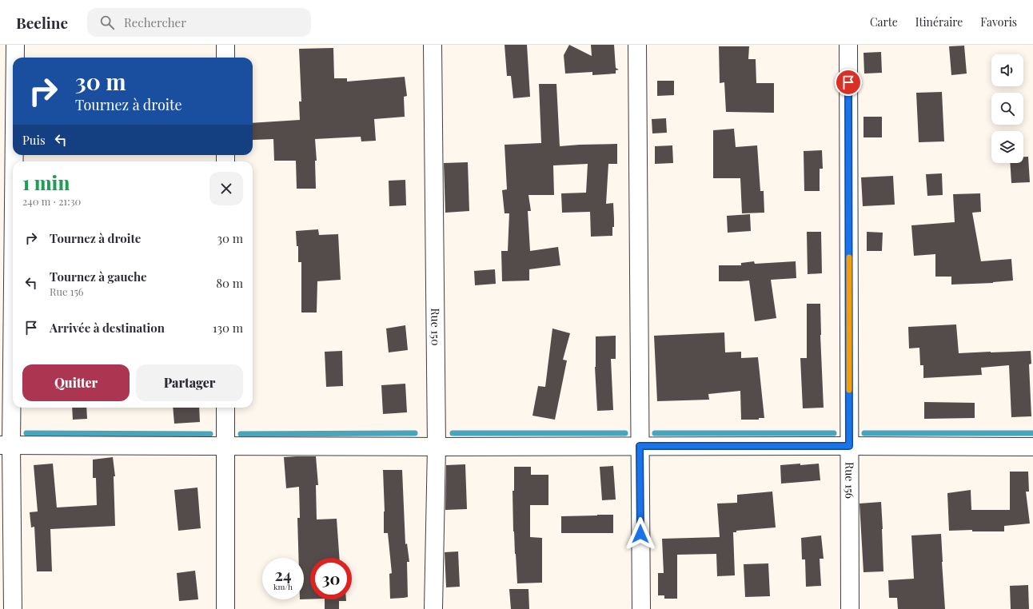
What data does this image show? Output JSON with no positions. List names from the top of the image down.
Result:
{
  "streets": {
    "street": ["Rue 150", "Rue 156"]
  },
  "page": {
    "header": "Beeline",
    "search": "Rechercher",
    "nav": ["Carte", "Itinéraire", "Favoris"],
    "turn": ["30 m", "Tournez à droite"],
    "then": "Puis",
    "heading": ["1 min", "240 m · 21:30"],
    "list": [
      {
        "name": "Tournez à droite",
        "value": "30 m"
      },
      {
        "name": "Tournez à gauche",
        "note": "Rue 156",
        "value": "80 m"
      },
      {
        "name": "Arrivée à destination",
        "value": "130 m"
      }
    ],
    "buttons": ["Quitter", "Partager"],
    "speed": "24 km/h",
    "limit": "30"
  }
}
